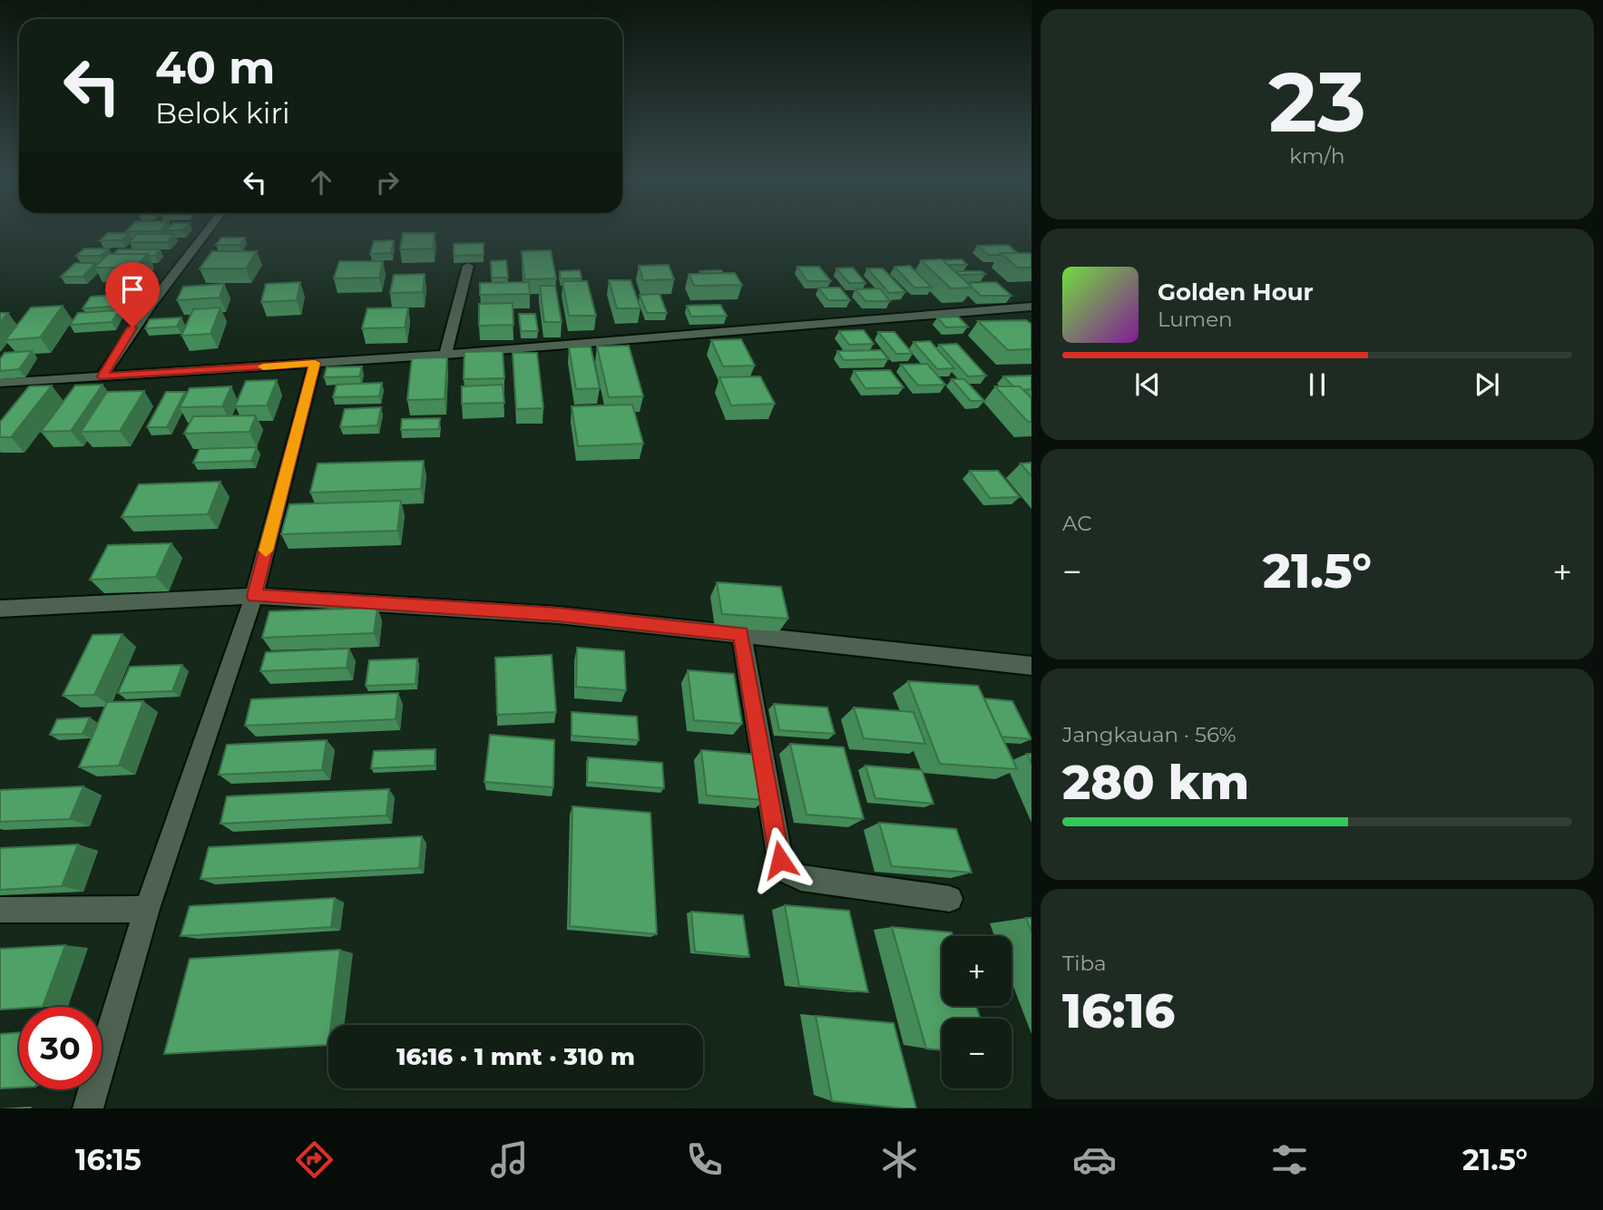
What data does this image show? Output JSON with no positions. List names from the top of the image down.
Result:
{
  "page": {
    "tile": [
      ["23", "km/h"],
      "AC",
      ["Jangkauan · 56%", "280 km"],
      ["Tiba", "16:16"]
    ],
    "turn": ["40 m", "Belok kiri"],
    "song": ["Golden Hour", "Lumen"],
    "heat": ["−", "21.5°", "+"],
    "map_buttons": ["+", "−"],
    "limit": "30",
    "trip": "16:16 · 1 mnt · 310 m",
    "tabs": ["16:15", "21.5°"]
  }
}
